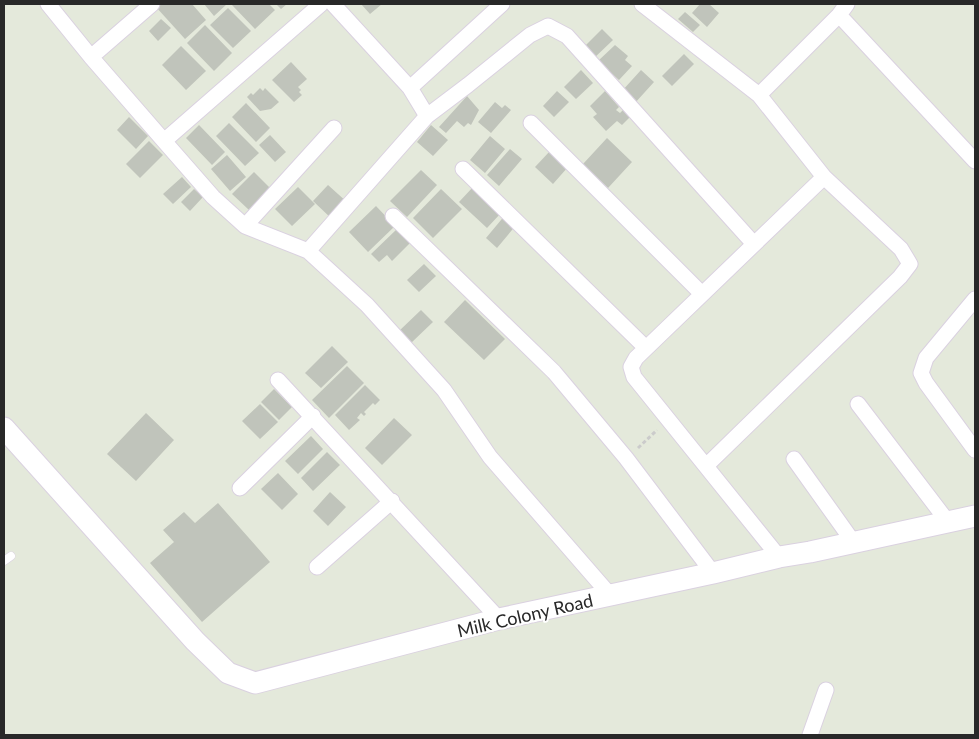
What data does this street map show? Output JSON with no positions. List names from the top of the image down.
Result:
{
  "streets": {
    "street": ["Milk Colony Road"]
  }
}
